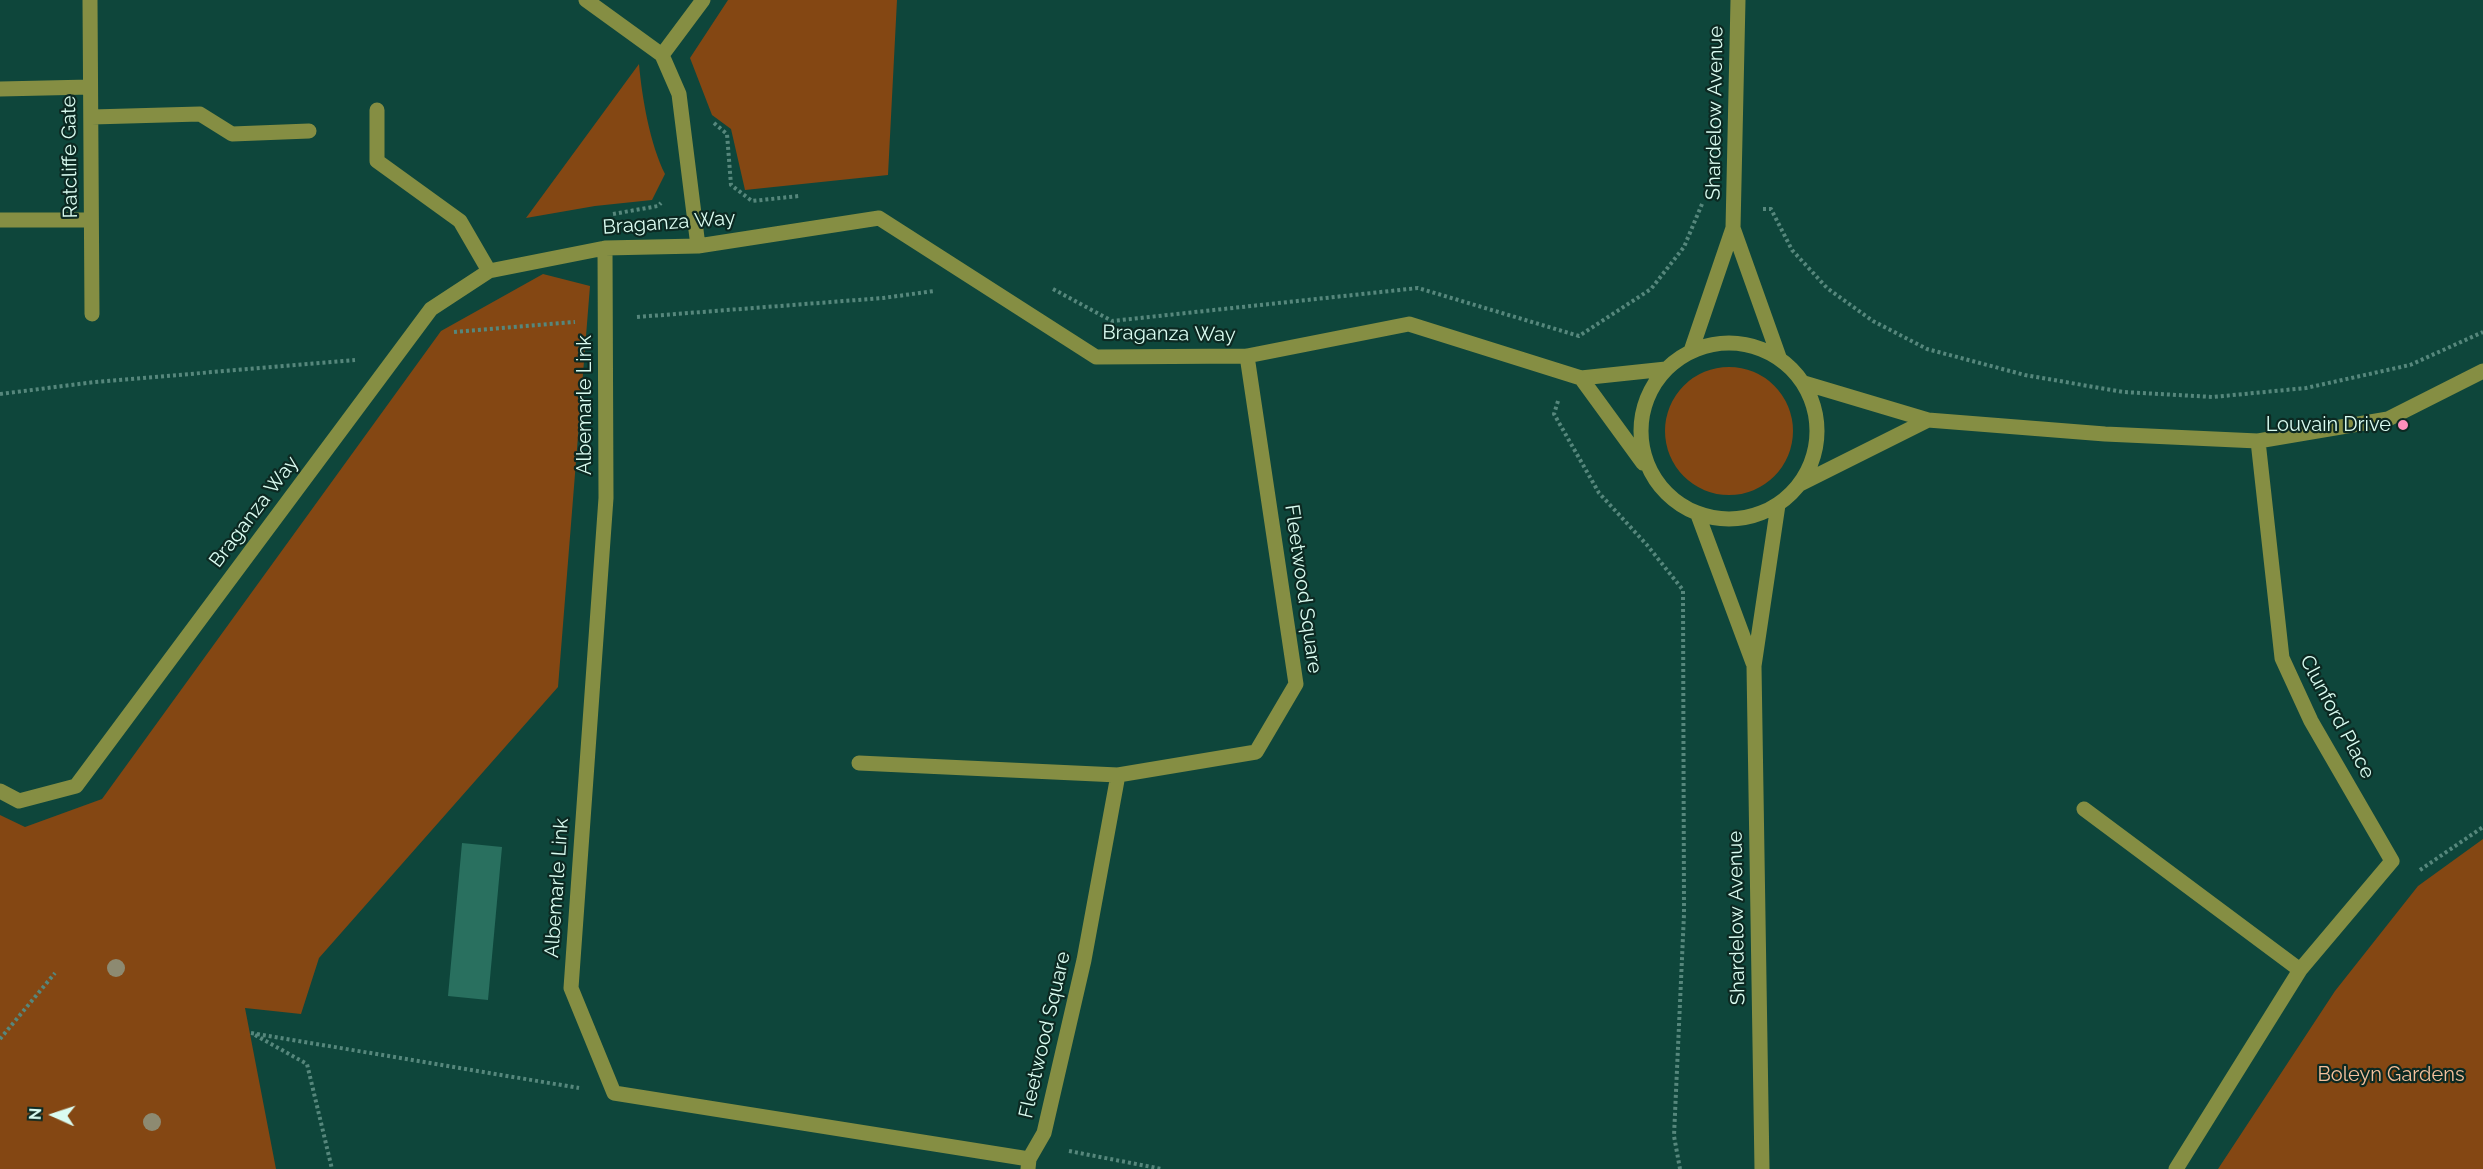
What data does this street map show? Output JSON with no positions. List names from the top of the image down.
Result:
{
  "streets": {
    "street": [
      "Shardelow Avenue",
      "Ratcliffe Gate",
      "Braganza Way",
      "Albemarle Link",
      "Fleetwood Square",
      "Clunford Place"
    ]
  },
  "crossings": [
    ["Shardelow Avenue", "Braganza Way"],
    ["Braganza Way", "Albemarle Link"],
    ["Braganza Way", "Fleetwood Square"]
  ],
  "parks": ["Boleyn Gardens"],
  "places": ["Louvain Drive"],
  "north": "left"
}
